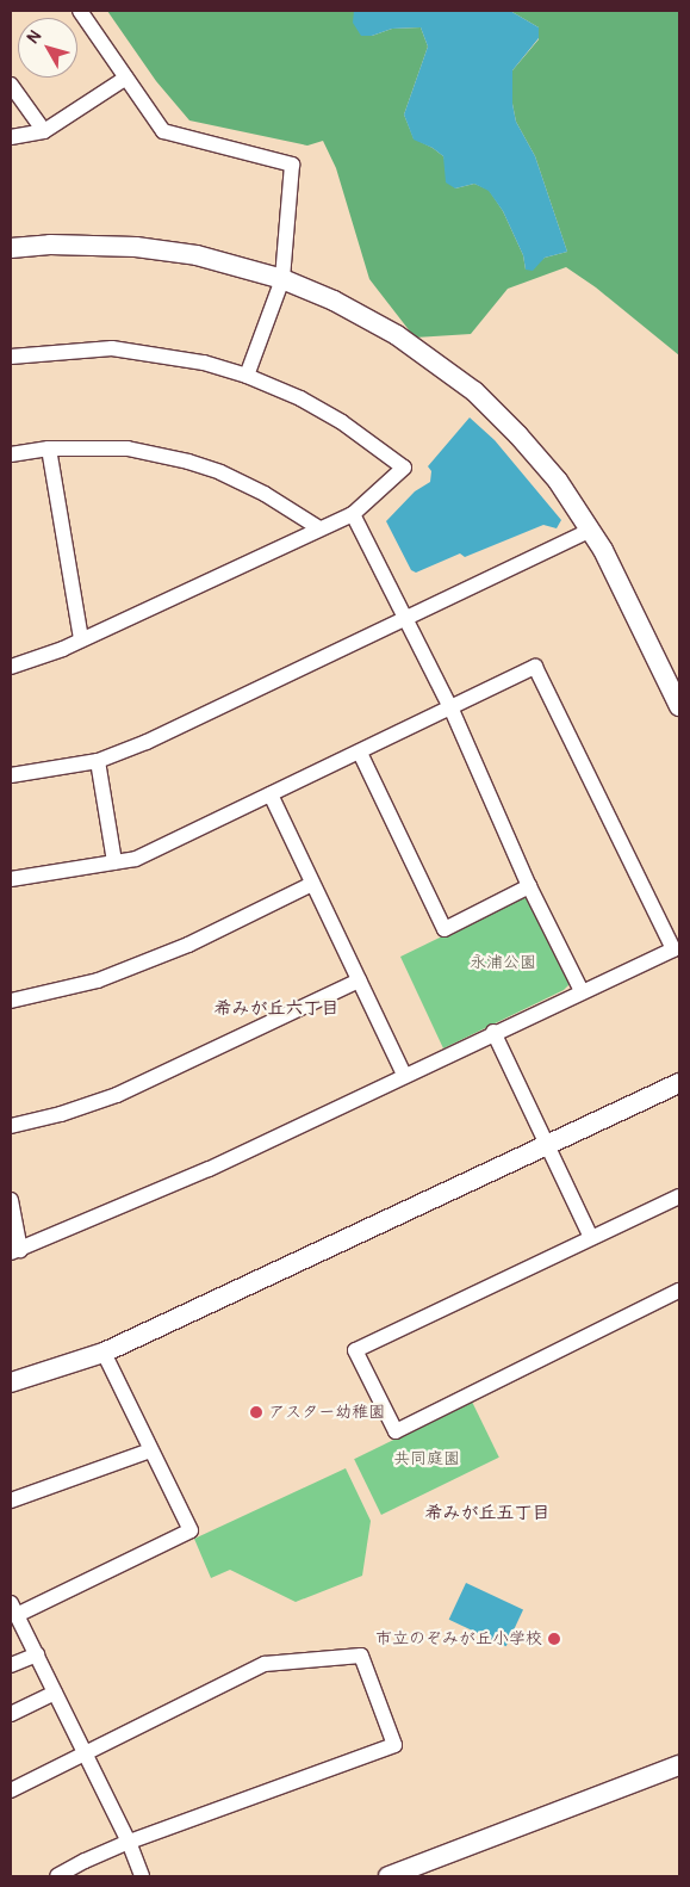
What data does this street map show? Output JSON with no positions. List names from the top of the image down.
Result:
{
  "districts": ["希みが丘六丁目", "希みが丘五丁目"],
  "parks": ["永浦公園", "共同庭園"],
  "places": ["アスター幼稚園", "市立のぞみが丘小学校"],
  "north": "top left"
}
